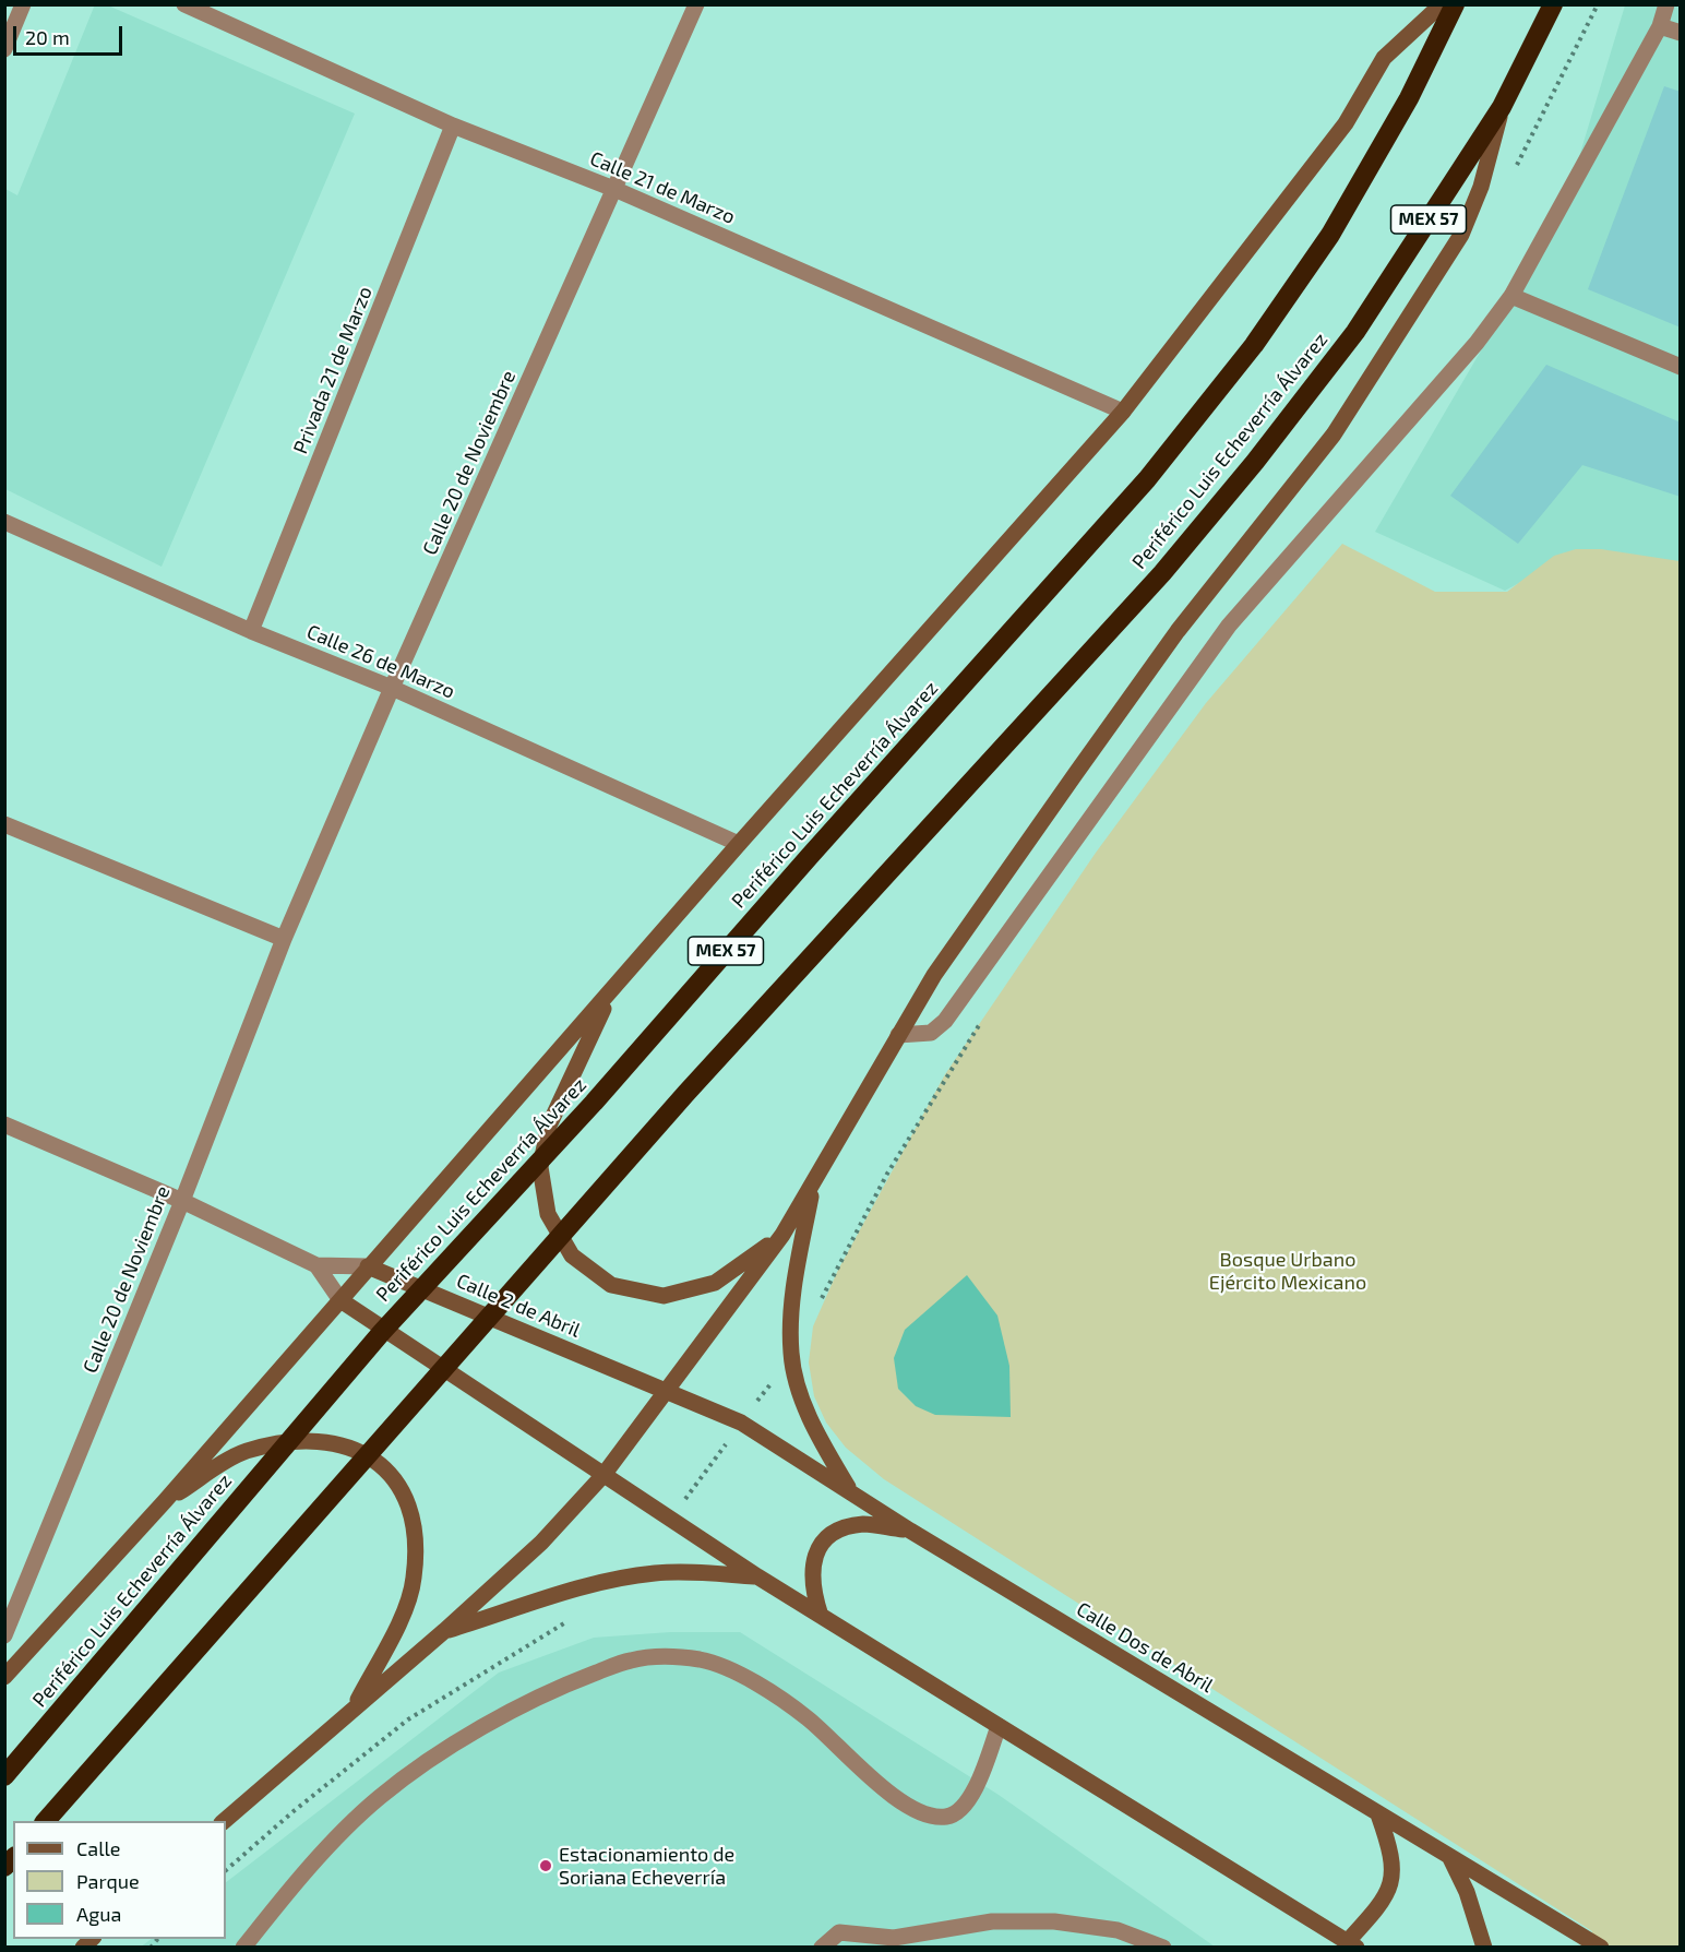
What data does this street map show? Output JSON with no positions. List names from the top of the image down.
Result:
{
  "streets": {
    "highway": ["MEX 57", "Periférico Luis Echeverría Álvarez"],
    "street": [
      "Calle 21 de Marzo",
      "Privada 21 de Marzo",
      "Calle 20 de Noviembre",
      "Calle 26 de Marzo",
      "Calle 2 de Abril",
      "Calle Dos de Abril"
    ]
  },
  "crossings": [
    ["Calle 21 de Marzo", "Privada 21 de Marzo"],
    ["Calle 21 de Marzo", "Calle 20 de Noviembre"],
    ["Privada 21 de Marzo", "Calle 26 de Marzo"],
    ["Periférico Luis Echeverría Álvarez", "Calle 2 de Abril"],
    ["Periférico Luis Echeverría Álvarez", "Calle Dos de Abril"],
    ["Calle 20 de Noviembre", "Calle 26 de Marzo"],
    ["Calle 20 de Noviembre", "Calle 2 de Abril"],
    ["Calle 2 de Abril", "Calle Dos de Abril"]
  ],
  "parks": ["Bosque Urbano Ejército Mexicano"],
  "places": ["Estacionamiento de Soriana Echeverría"],
  "legend": ["Calle", "Parque", "Agua"],
  "scale_bar": "20 m"
}
